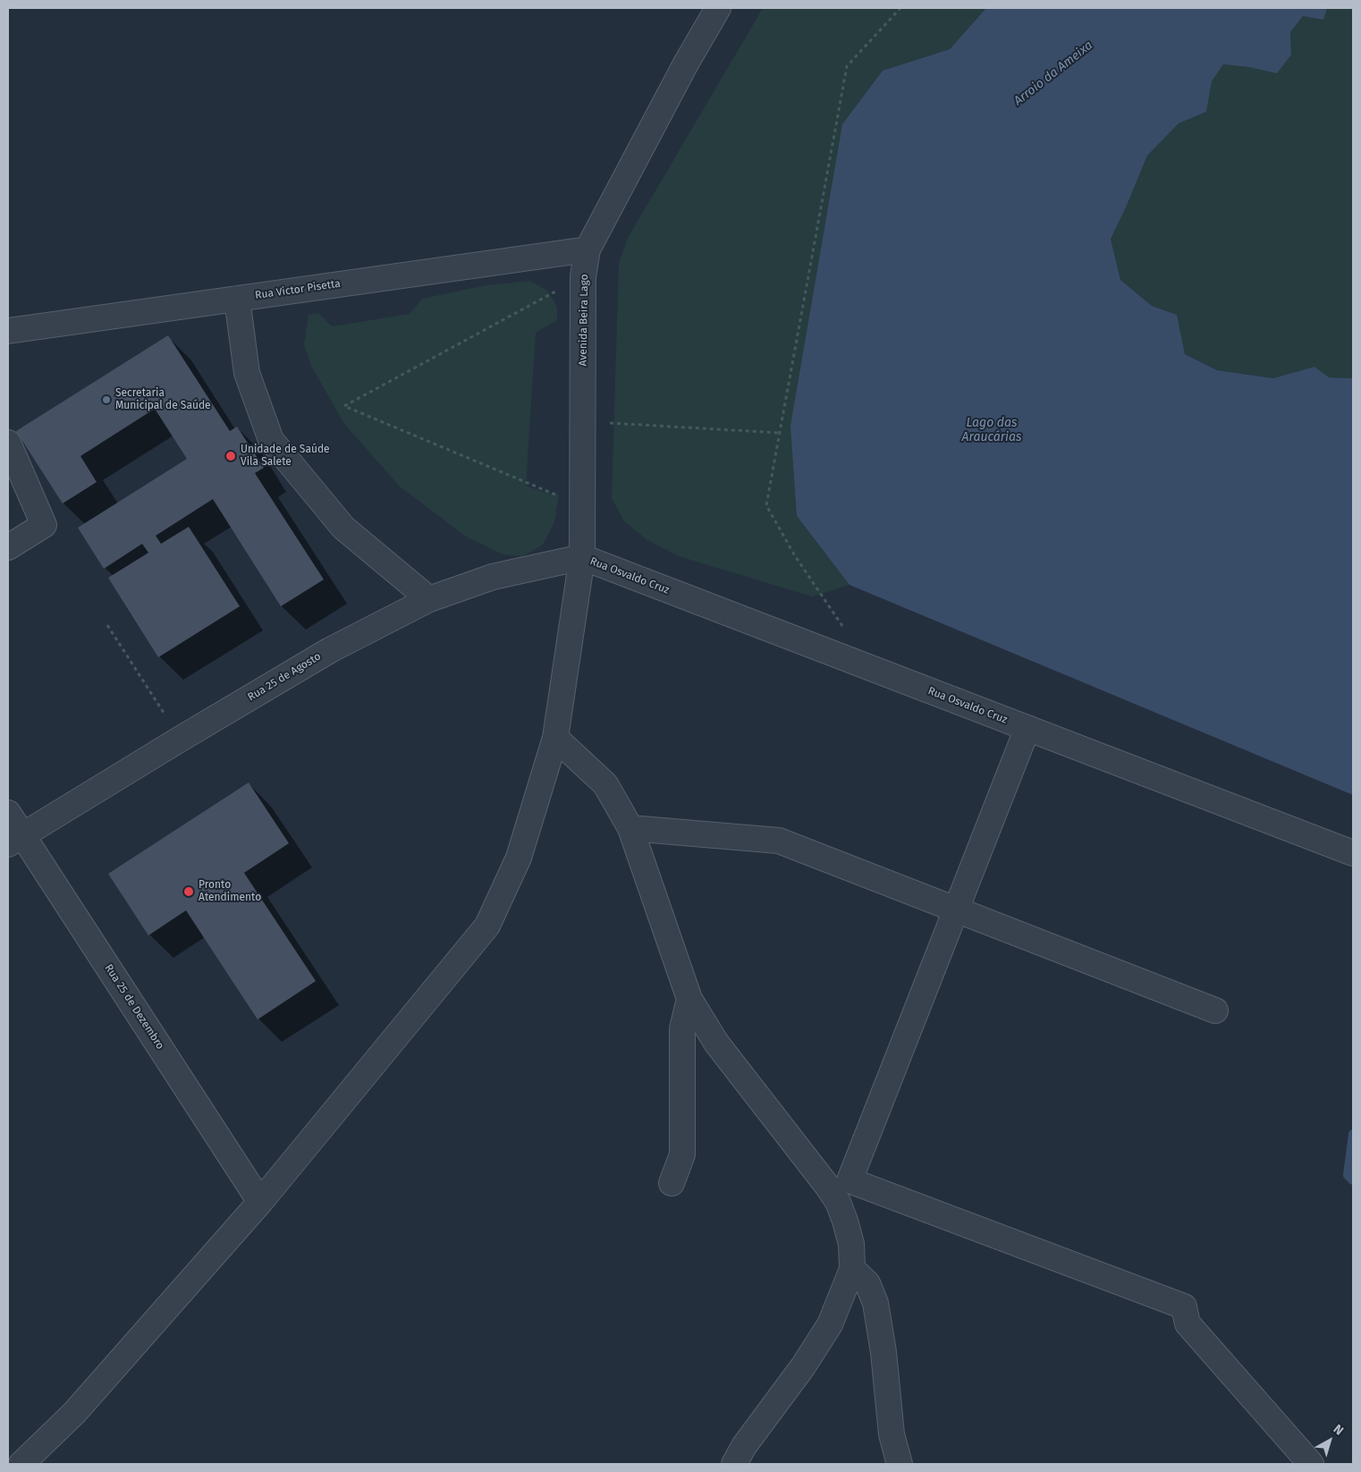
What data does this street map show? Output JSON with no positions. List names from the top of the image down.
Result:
{
  "streets": {
    "street": [
      "Rua Victor Pisetta",
      "Avenida Beira Lago",
      "Rua Osvaldo Cruz",
      "Rua 25 de Agosto",
      "Rua 25 de Dezembro"
    ]
  },
  "crossings": [
    ["Rua Victor Pisetta", "Avenida Beira Lago"],
    ["Avenida Beira Lago", "Rua Osvaldo Cruz"],
    ["Avenida Beira Lago", "Rua 25 de Agosto"],
    ["Avenida Beira Lago", "Rua 25 de Dezembro"],
    ["Rua Osvaldo Cruz", "Rua 25 de Agosto"],
    ["Rua 25 de Agosto", "Rua 25 de Dezembro"]
  ],
  "water": ["Arroio da Ameixa", "Lago das Araucárias"],
  "places": ["Secretaria Municipal de Saúde", "Unidade de Saúde Vila Salete", "Pronto Atendimento"],
  "north": "top right"
}
